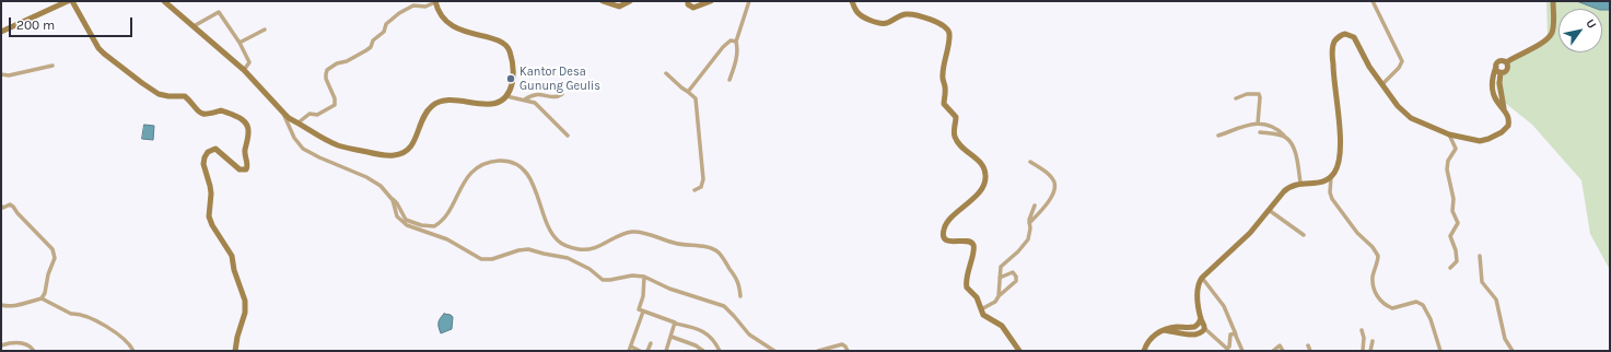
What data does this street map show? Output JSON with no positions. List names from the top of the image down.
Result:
{
  "places": ["Kantor Desa Gunung Geulis"],
  "scale_bar": "200 m",
  "north": "top right"
}
